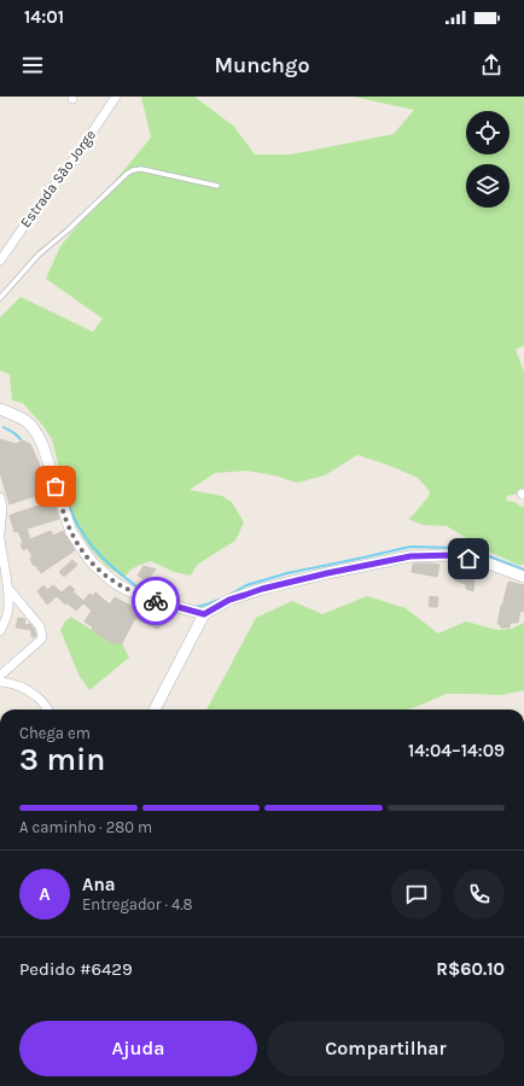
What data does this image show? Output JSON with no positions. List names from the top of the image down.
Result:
{
  "streets": {
    "street": ["Estrada São Jorge"]
  },
  "page": {
    "status": "14:01",
    "header": "Munchgo",
    "heading": ["3 min", "Chega em", "14:04–14:09"],
    "panel": [
      "Ana",
      "Entregador · 4.8",
      "Pedido #6429",
      "R$60.10"
    ],
    "bar": "A caminho · 280 m",
    "round": "A",
    "buttons": ["Ajuda", "Compartilhar"]
  }
}
